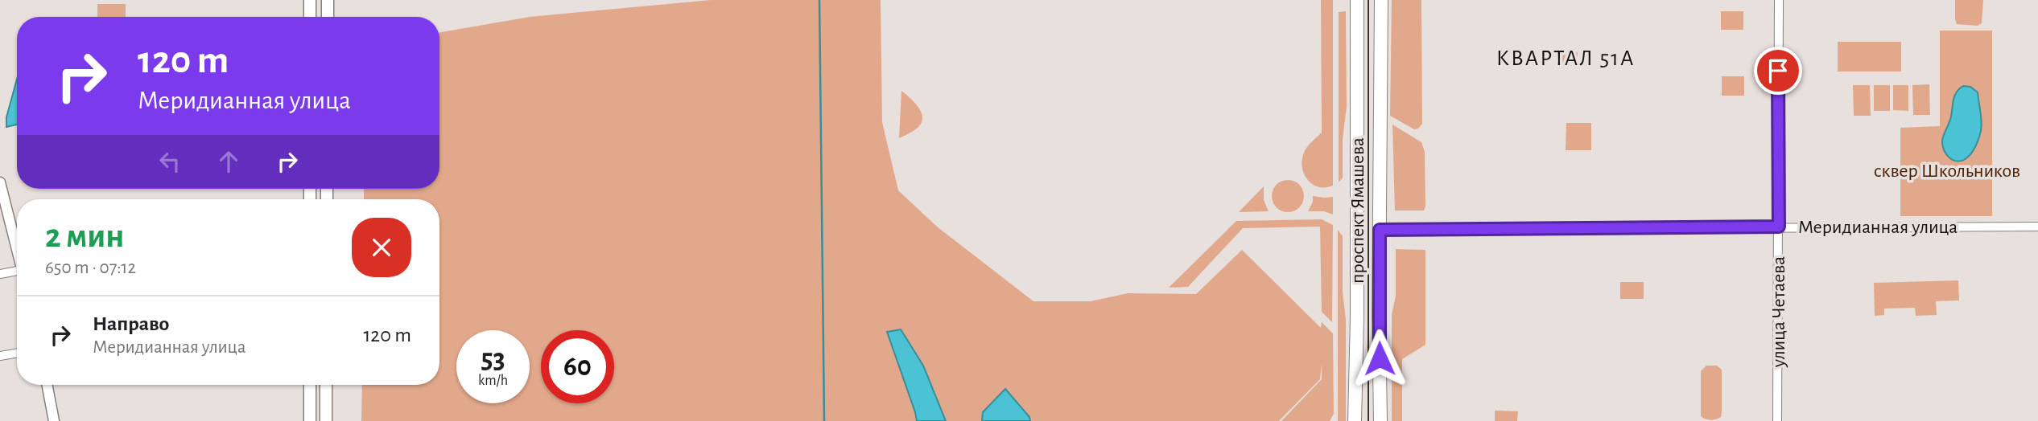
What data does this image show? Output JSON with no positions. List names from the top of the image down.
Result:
{
  "streets": {
    "main road": ["проспект Ямашева"],
    "street": ["Меридианная улица", "улица Четаева"]
  },
  "crossings": [
    ["проспект Ямашева", "Меридианная улица"],
    ["Меридианная улица", "улица Четаева"]
  ],
  "districts": ["КВАРТАЛ 51А"],
  "parks": ["сквер Школьников"],
  "page": {
    "turn": ["120 m", "Меридианная улица"],
    "heading": ["2 мин", "650 m · 07:12"],
    "list": [
      {
        "name": "Направо",
        "note": "Меридианная улица",
        "value": "120 m"
      }
    ],
    "speed": "53 km/h",
    "limit": "60"
  }
}
